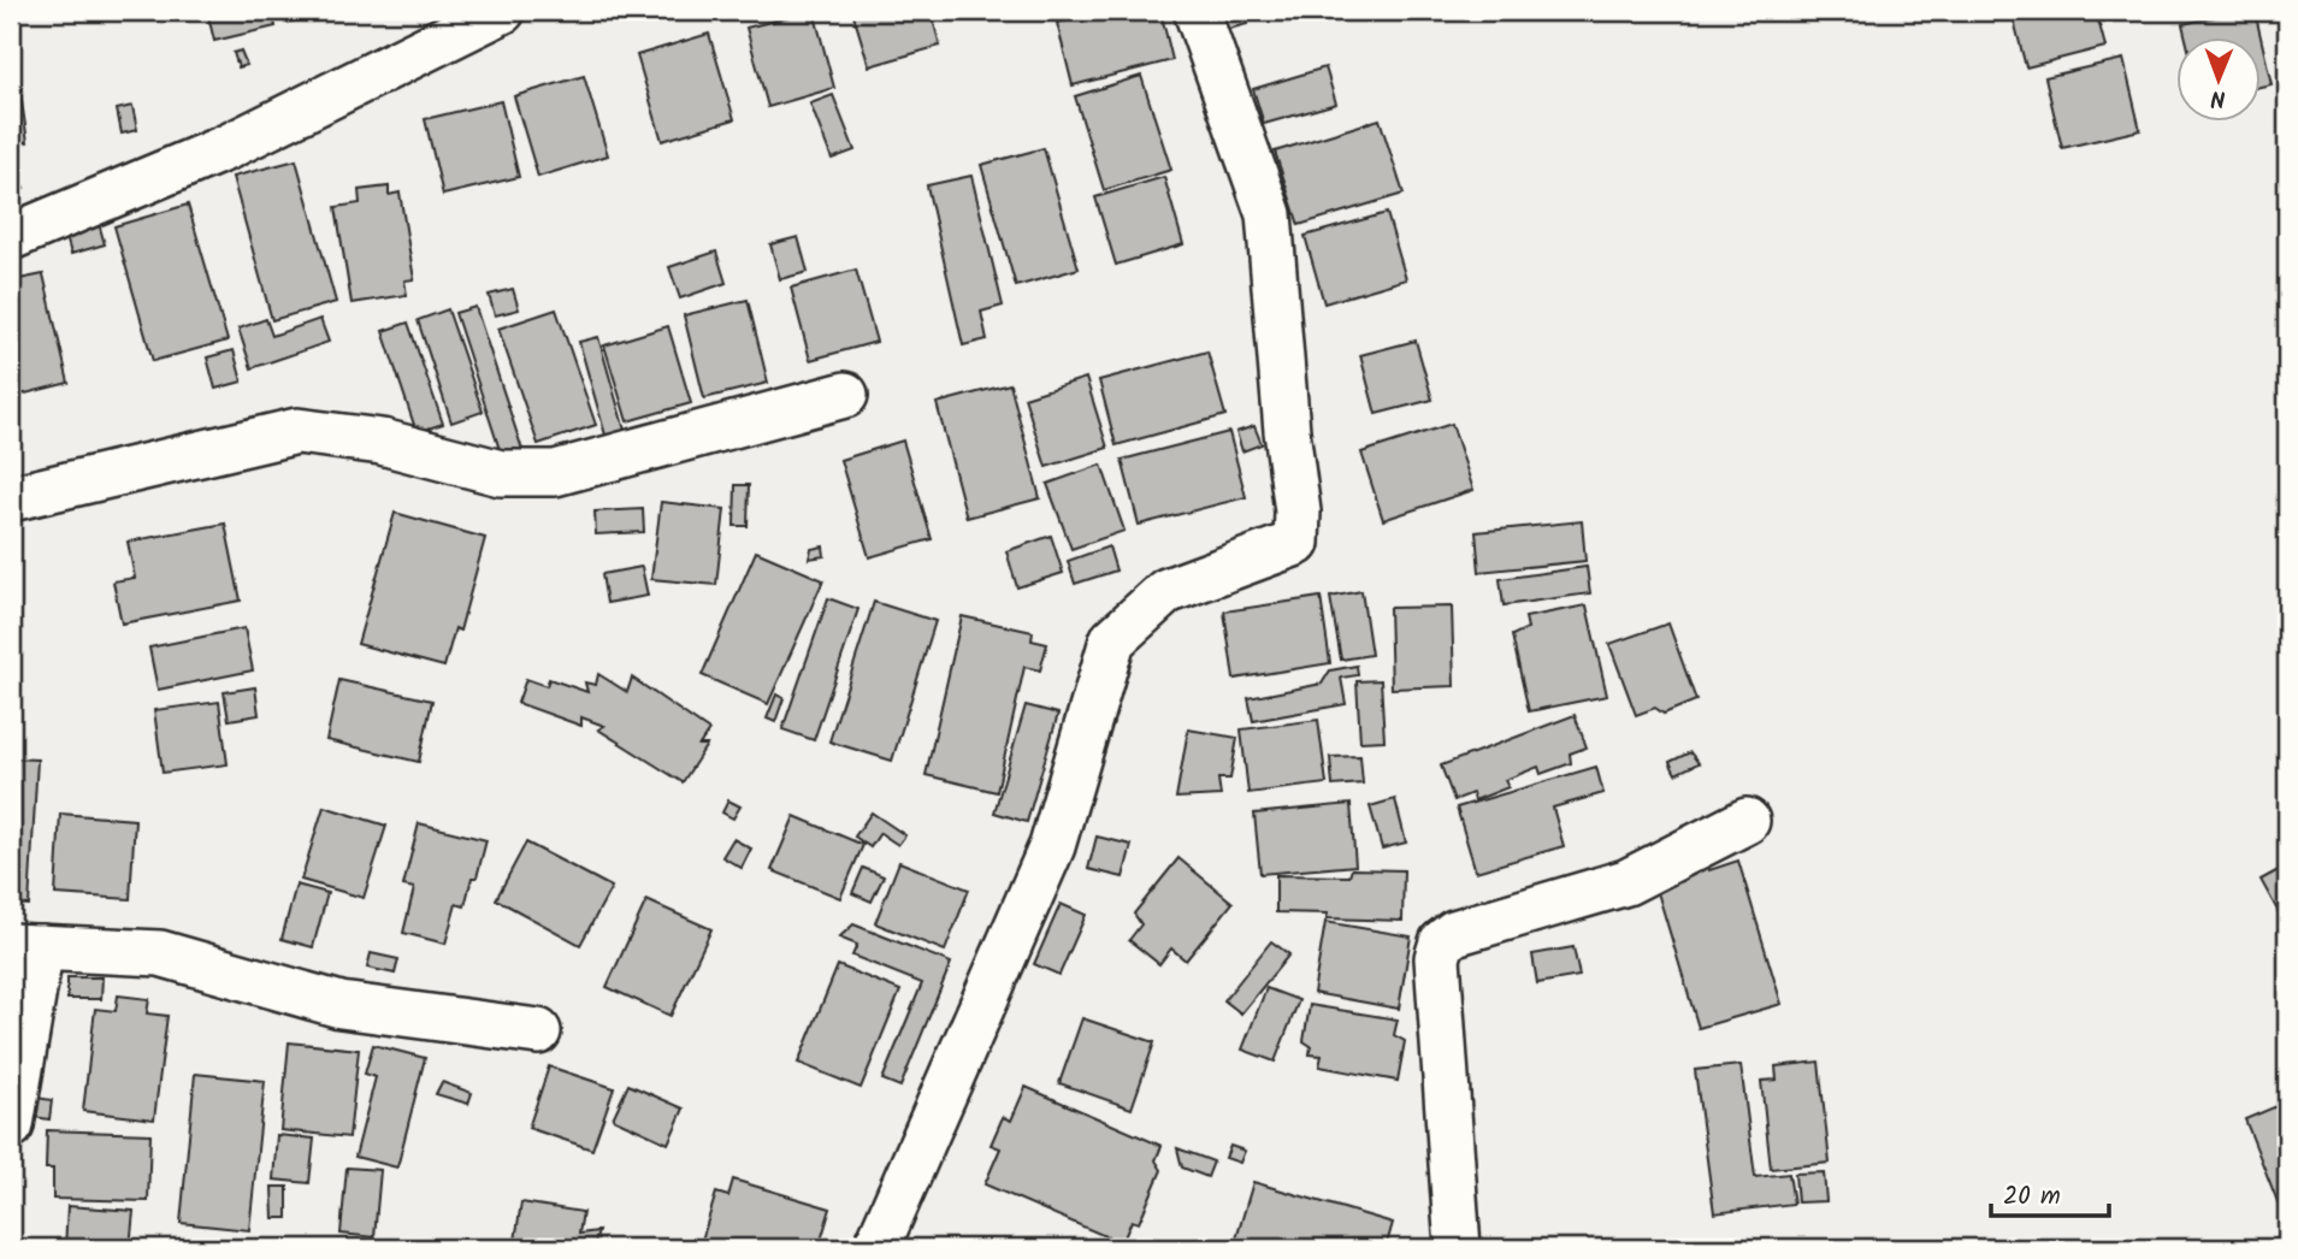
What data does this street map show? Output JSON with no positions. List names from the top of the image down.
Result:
{
  "scale_bar": "20 m",
  "north": "bottom"
}
